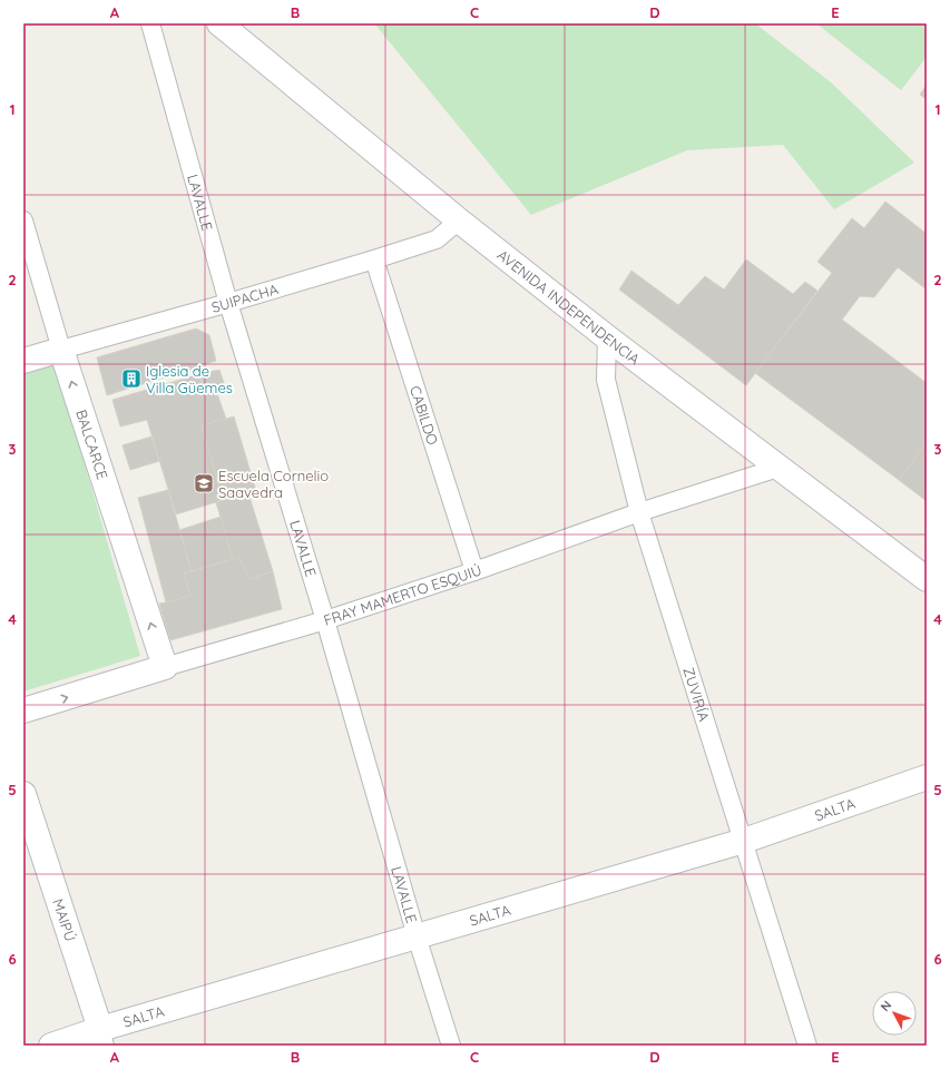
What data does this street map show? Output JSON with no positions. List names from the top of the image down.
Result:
{
  "streets": {
    "street": [
      "LAVALLE",
      "SUIPACHA",
      "AVENIDA INDEPENDENCIA",
      "CABILDO",
      "BALCARCE",
      "FRAY MAMERTO ESQUIÚ",
      "ZUVIRÍA",
      "SALTA",
      "MAIPÚ"
    ]
  },
  "crossings": [
    ["LAVALLE", "SUIPACHA"],
    ["LAVALLE", "FRAY MAMERTO ESQUIÚ"],
    ["LAVALLE", "SALTA"],
    ["SUIPACHA", "AVENIDA INDEPENDENCIA"],
    ["SUIPACHA", "CABILDO"],
    ["SUIPACHA", "BALCARCE"],
    ["AVENIDA INDEPENDENCIA", "FRAY MAMERTO ESQUIÚ"],
    ["AVENIDA INDEPENDENCIA", "ZUVIRÍA"],
    ["CABILDO", "FRAY MAMERTO ESQUIÚ"],
    ["BALCARCE", "FRAY MAMERTO ESQUIÚ"],
    ["FRAY MAMERTO ESQUIÚ", "ZUVIRÍA"],
    ["ZUVIRÍA", "SALTA"],
    ["SALTA", "MAIPÚ"]
  ],
  "one_way": ["BALCARCE"],
  "places": {
    "building": ["Iglesia de Villa Güemes"],
    "school or university": ["Escuela Cornelio Saavedra"]
  },
  "north": "top left",
  "grid": {
    "columns": [
      "A",
      "B",
      "C",
      "D",
      "E"
    ],
    "rows": [
      "1",
      "2",
      "3",
      "4",
      "5",
      "6"
    ]
  }
}
